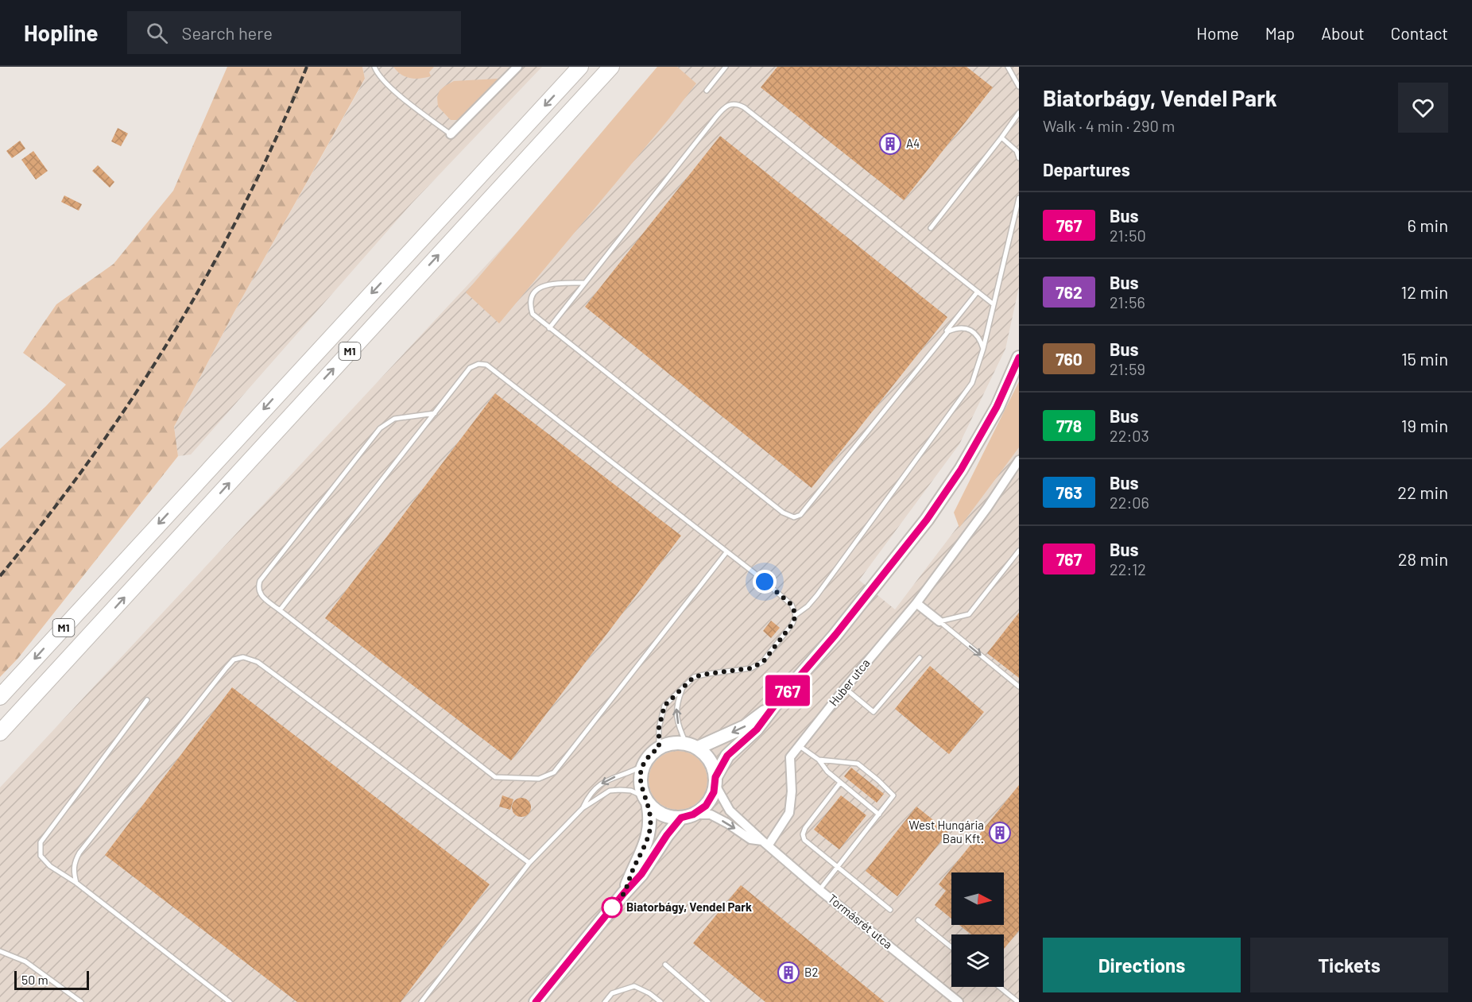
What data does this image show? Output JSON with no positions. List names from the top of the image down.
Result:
{
  "streets": {
    "highway": ["M1"],
    "street": ["Huber utca", "Tormásrét utca"]
  },
  "crossings": [
    ["Huber utca", "Tormásrét utca"]
  ],
  "places": {
    "building": ["A4", "West Hungária Bau Kft.", "B2"],
    "other": ["Biatorbágy, Vendel Park"]
  },
  "lines": ["bus line 767"],
  "scale_bar": "50 m",
  "north": "right",
  "page": {
    "header": "Hopline",
    "search": "Search here",
    "nav": [
      "Home",
      "Map",
      "About",
      "Contact"
    ],
    "on_map": "767",
    "heading": [
      ["Biatorbágy, Vendel Park", "Walk · 4 min · 290 m"],
      "Departures"
    ],
    "list": [
      {
        "mark": "767",
        "name": "Bus",
        "note": "21:50",
        "value": "6 min"
      },
      {
        "mark": "762",
        "name": "Bus",
        "note": "21:56",
        "value": "12 min"
      },
      {
        "mark": "760",
        "name": "Bus",
        "note": "21:59",
        "value": "15 min"
      },
      {
        "mark": "778",
        "name": "Bus",
        "note": "22:03",
        "value": "19 min"
      },
      {
        "mark": "763",
        "name": "Bus",
        "note": "22:06",
        "value": "22 min"
      },
      {
        "mark": "767",
        "name": "Bus",
        "note": "22:12",
        "value": "28 min"
      }
    ],
    "buttons": ["Directions", "Tickets"],
    "scale": "50 m"
  }
}
